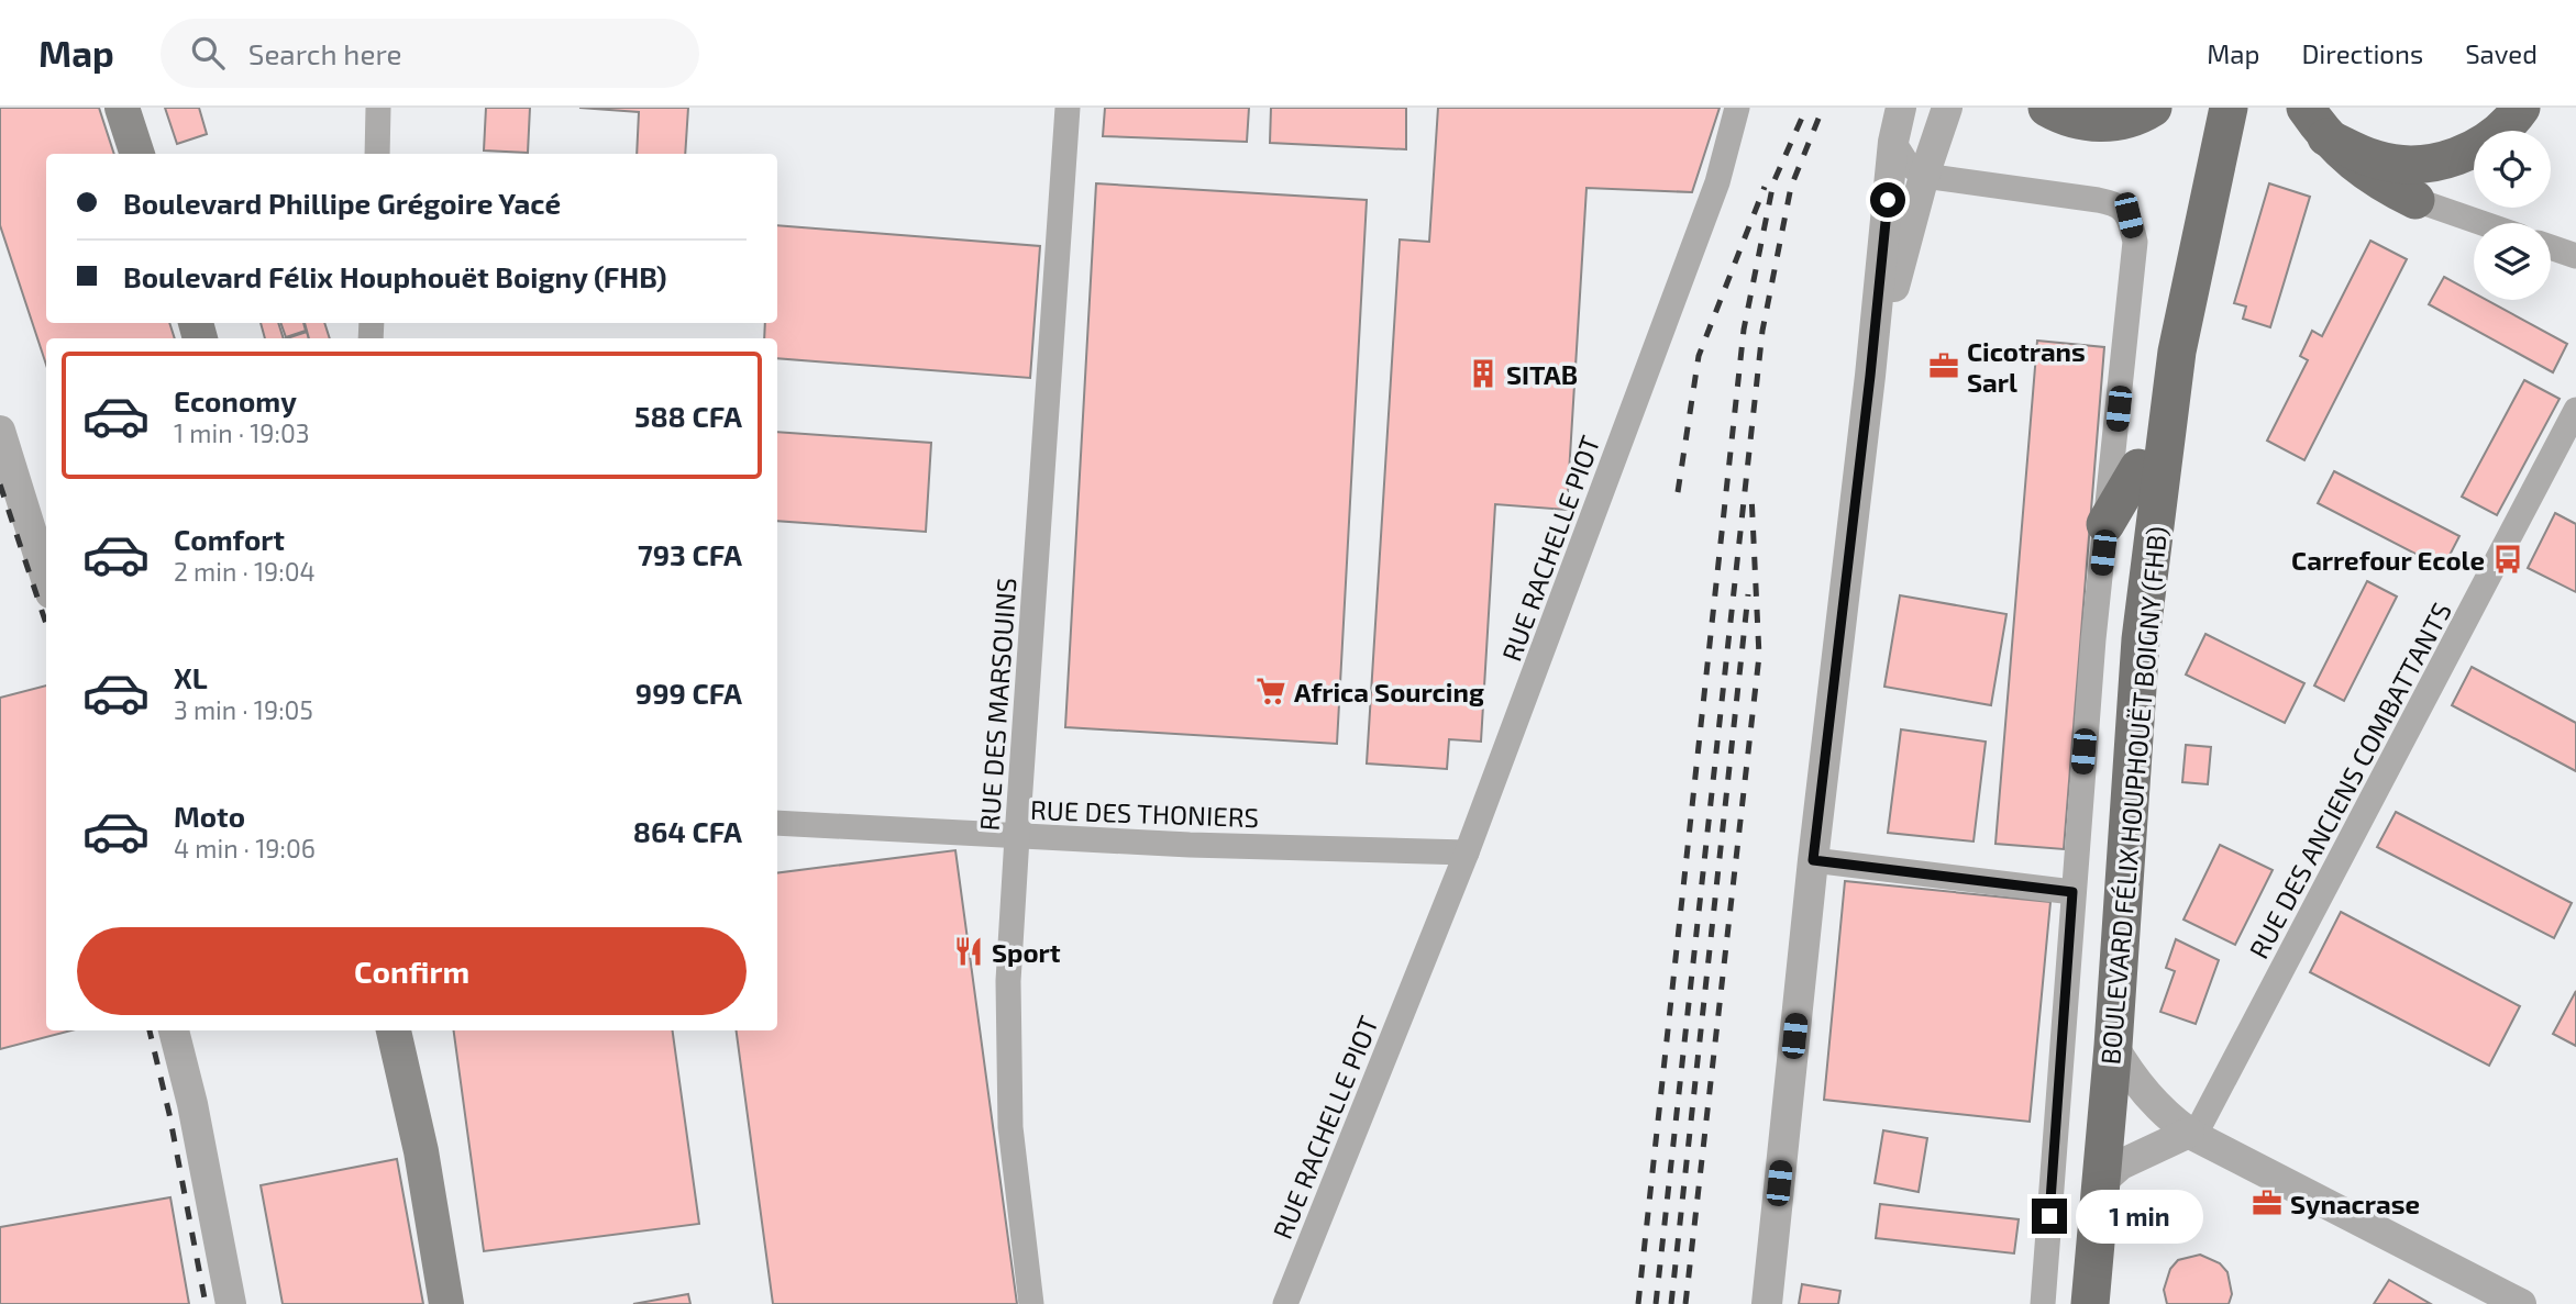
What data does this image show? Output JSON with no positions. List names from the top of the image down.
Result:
{
  "streets": {
    "main road": ["BOULEVARD FÉLIX HOUPHOUËT BOIGNY (FHB)"],
    "street": [
      "RUE RACHELLE PIOT",
      "RUE DES MARSOUINS",
      "RUE DES ANCIENS COMBATTANTS",
      "RUE DES THONIERS"
    ]
  },
  "crossings": [
    ["RUE RACHELLE PIOT", "RUE DES THONIERS"],
    ["RUE DES MARSOUINS", "RUE DES THONIERS"]
  ],
  "places": {
    "office": ["Cicotrans Sarl", "Synacrase"],
    "building": ["SITAB"],
    "bus stop": ["Carrefour Ecole"],
    "supermarket": ["Africa Sourcing"],
    "restaurant": ["Sport"]
  },
  "page": {
    "header": "Map",
    "search": "Search here",
    "nav": ["Map", "Directions", "Saved"],
    "banner": ["Boulevard Phillipe Grégoire Yacé", "Boulevard Félix Houphouët Boigny (FHB)"],
    "list": [
      {
        "name": "Economy",
        "note": "1 min · 19:03",
        "value": "588 CFA"
      },
      {
        "name": "Comfort",
        "note": "2 min · 19:04",
        "value": "793 CFA"
      },
      {
        "name": "XL",
        "note": "3 min · 19:05",
        "value": "999 CFA"
      },
      {
        "name": "Moto",
        "note": "4 min · 19:06",
        "value": "864 CFA"
      }
    ],
    "buttons": "Confirm",
    "bubble": "1 min"
  }
}
